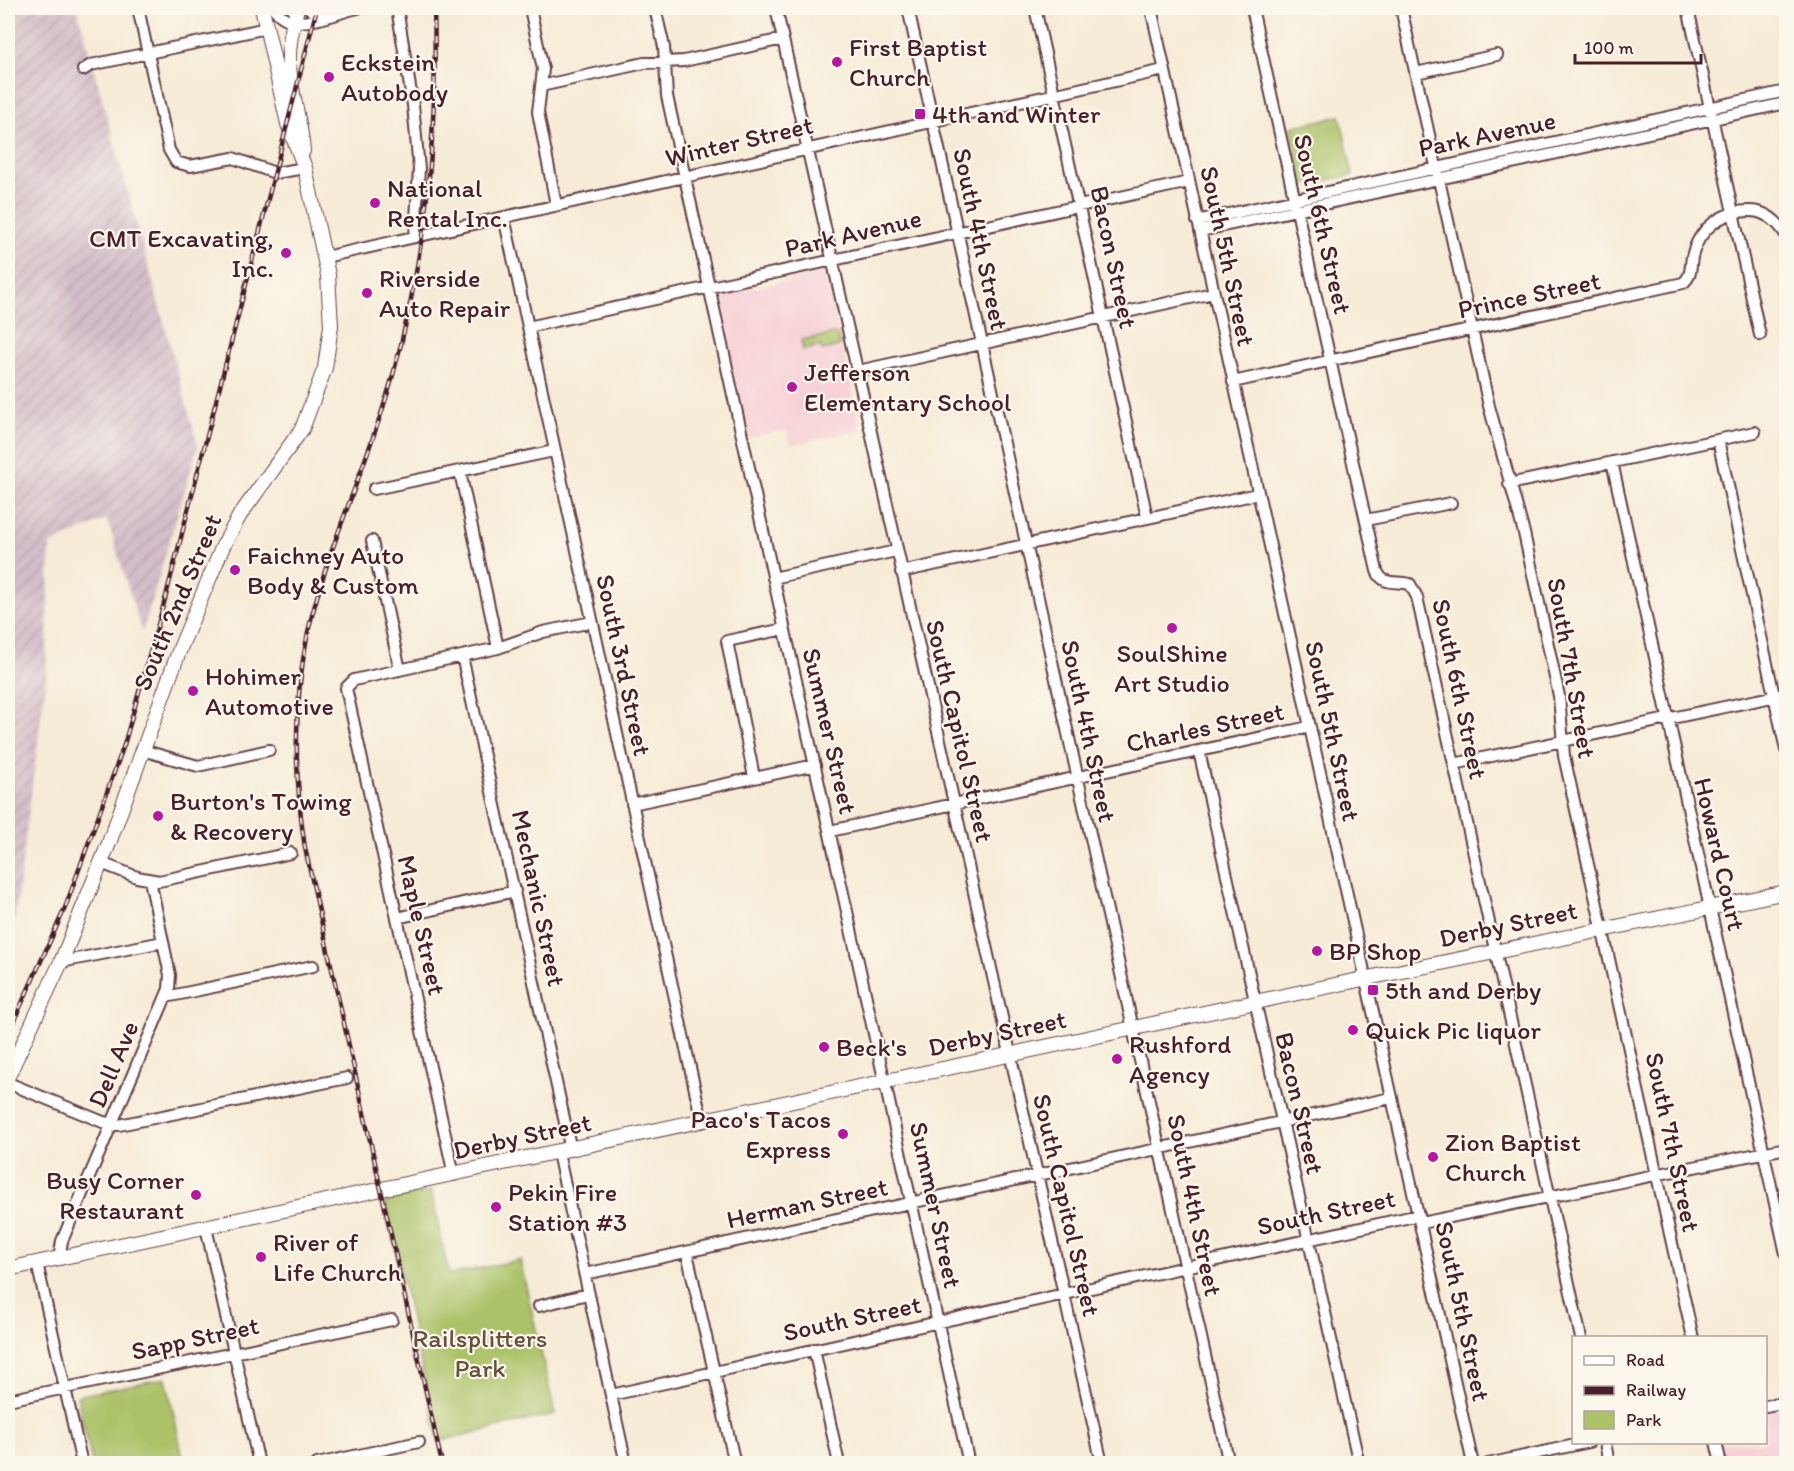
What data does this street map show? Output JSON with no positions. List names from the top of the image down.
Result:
{
  "streets": {
    "main road": ["South 2nd Street", "Derby Street"],
    "street": [
      "Park Avenue",
      "Winter Street",
      "South 6th Street",
      "South 4th Street",
      "South 5th Street",
      "Bacon Street",
      "Prince Street",
      "South 3rd Street",
      "South 7th Street",
      "Charles Street",
      "Summer Street",
      "South Capitol Street",
      "Howard Court",
      "Mechanic Street",
      "Maple Street",
      "Dell Ave",
      "Herman Street",
      "South Street",
      "Sapp Street"
    ]
  },
  "crossings": [
    ["Park Avenue", "South 6th Street"],
    ["Park Avenue", "South 4th Street"],
    ["Park Avenue", "South 5th Street"],
    ["Park Avenue", "Bacon Street"],
    ["Park Avenue", "South 3rd Street"],
    ["Park Avenue", "South 7th Street"],
    ["Park Avenue", "Summer Street"],
    ["Park Avenue", "South Capitol Street"],
    ["Winter Street", "South 4th Street"],
    ["Winter Street", "South 5th Street"],
    ["Winter Street", "Bacon Street"],
    ["Winter Street", "South 2nd Street"],
    ["Winter Street", "South 3rd Street"],
    ["Winter Street", "Summer Street"],
    ["Winter Street", "South Capitol Street"],
    ["South 6th Street", "Prince Street"],
    ["South 6th Street", "Derby Street"],
    ["South 6th Street", "South Street"],
    ["South 4th Street", "Charles Street"],
    ["South 4th Street", "Derby Street"],
    ["South 4th Street", "Herman Street"],
    ["South 4th Street", "South Street"],
    ["South 5th Street", "Prince Street"],
    ["South 5th Street", "Charles Street"],
    ["South 5th Street", "Derby Street"],
    ["South 5th Street", "Herman Street"],
    ["South 5th Street", "South Street"],
    ["Bacon Street", "Charles Street"],
    ["Bacon Street", "Derby Street"],
    ["Bacon Street", "Herman Street"],
    ["Bacon Street", "South Street"],
    ["Prince Street", "South 7th Street"],
    ["South 3rd Street", "Derby Street"],
    ["South 7th Street", "Derby Street"],
    ["South 7th Street", "South Street"],
    ["Charles Street", "Summer Street"],
    ["Charles Street", "South Capitol Street"],
    ["Summer Street", "Derby Street"],
    ["Summer Street", "Herman Street"],
    ["Summer Street", "South Street"],
    ["South Capitol Street", "Derby Street"],
    ["South Capitol Street", "Herman Street"],
    ["South Capitol Street", "South Street"],
    ["Howard Court", "Derby Street"],
    ["Howard Court", "South Street"],
    ["Mechanic Street", "Derby Street"],
    ["Mechanic Street", "Herman Street"],
    ["Mechanic Street", "South Street"],
    ["Derby Street", "Maple Street"],
    ["Derby Street", "Dell Ave"]
  ],
  "parks": ["Railsplitters Park"],
  "places": {
    "other": [
      "First Baptist Church",
      "Eckstein Autobody",
      "National Rental Inc.",
      "CMT Excavating, Inc.",
      "Riverside Auto Repair",
      "Jefferson Elementary School",
      "Faichney Auto Body & Custom",
      "SoulShine Art Studio",
      "Hohimer Automotive",
      "Burton's Towing & Recovery",
      "BP Shop",
      "Quick Pic liquor",
      "Beck's",
      "Rushford Agency",
      "Paco's Tacos Express",
      "Zion Baptist Church",
      "Busy Corner Restaurant",
      "Pekin Fire Station #3",
      "River of Life Church"
    ],
    "transit": ["4th and Winter", "5th and Derby"]
  },
  "legend": ["Road", "Railway", "Park"],
  "scale_bar": "100 m"
}
